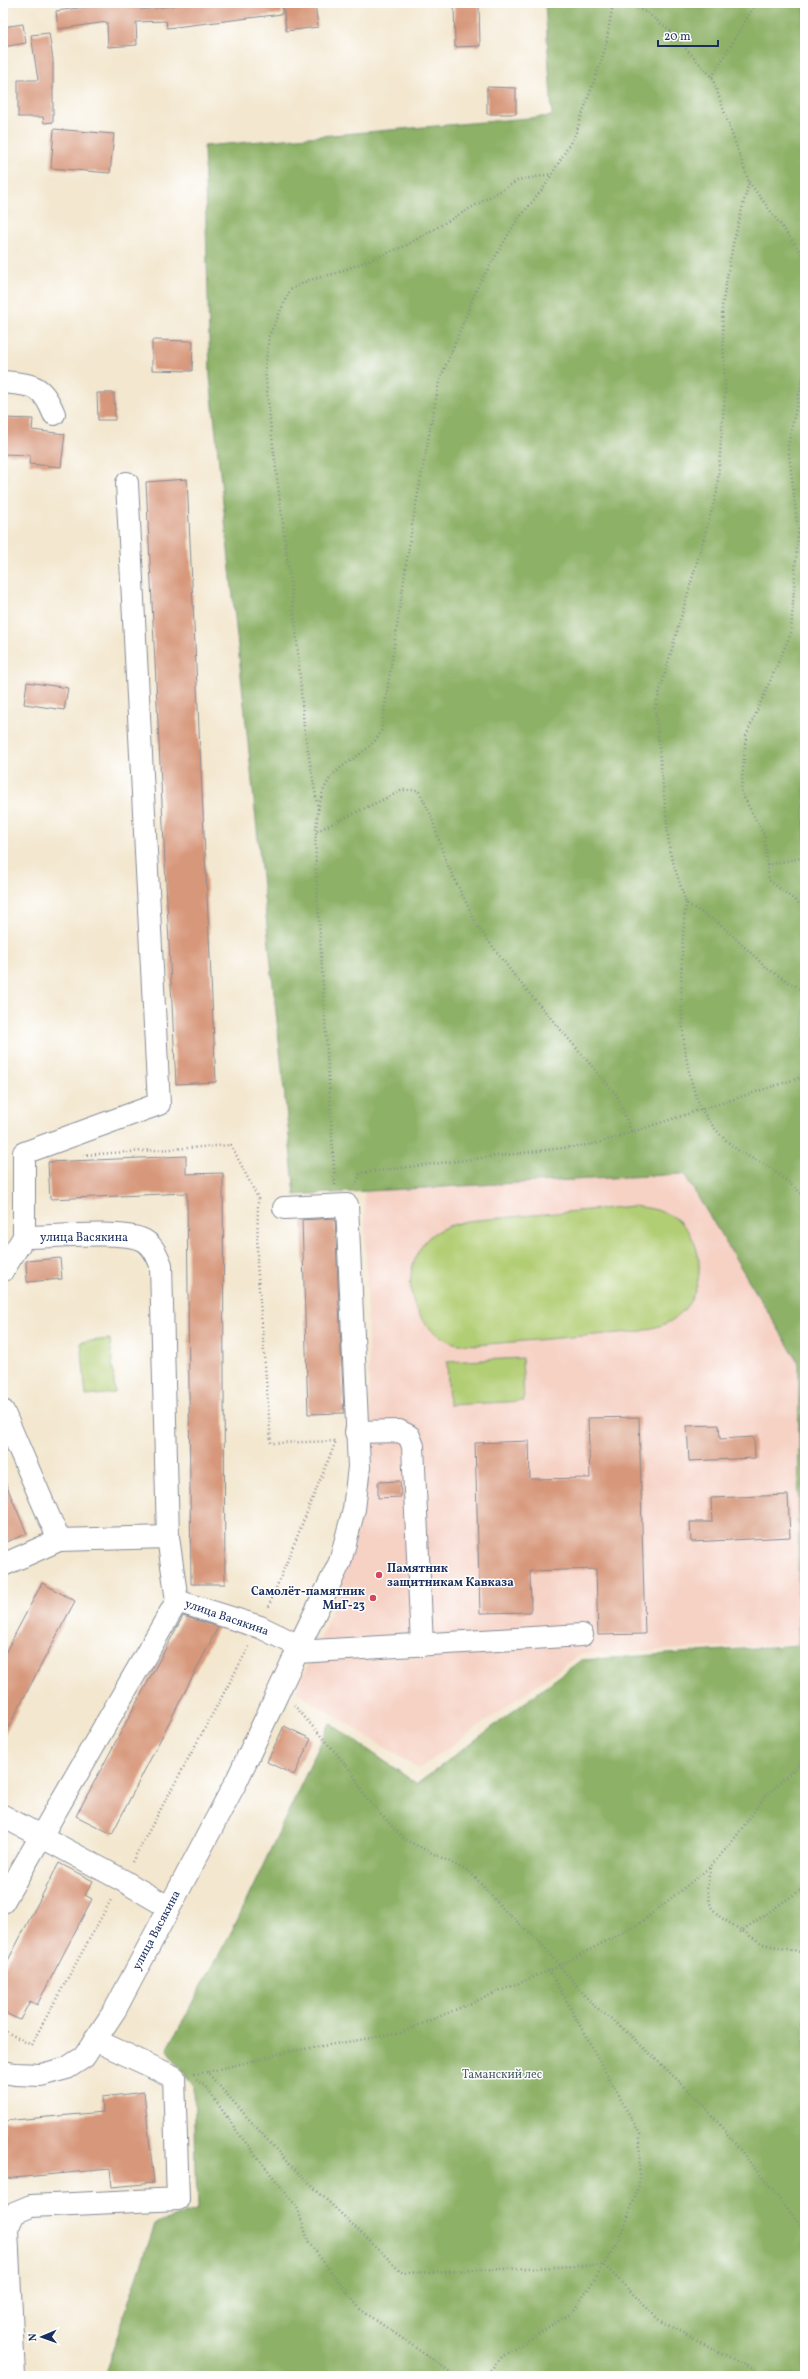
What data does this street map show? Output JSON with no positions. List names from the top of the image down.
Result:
{
  "streets": {
    "street": ["улица Васякина"]
  },
  "parks": ["Таманский лес"],
  "places": ["Памятник защитникам Кавказа", "Самолёт-памятник МиГ-23"],
  "scale_bar": "20 m",
  "north": "left"
}
